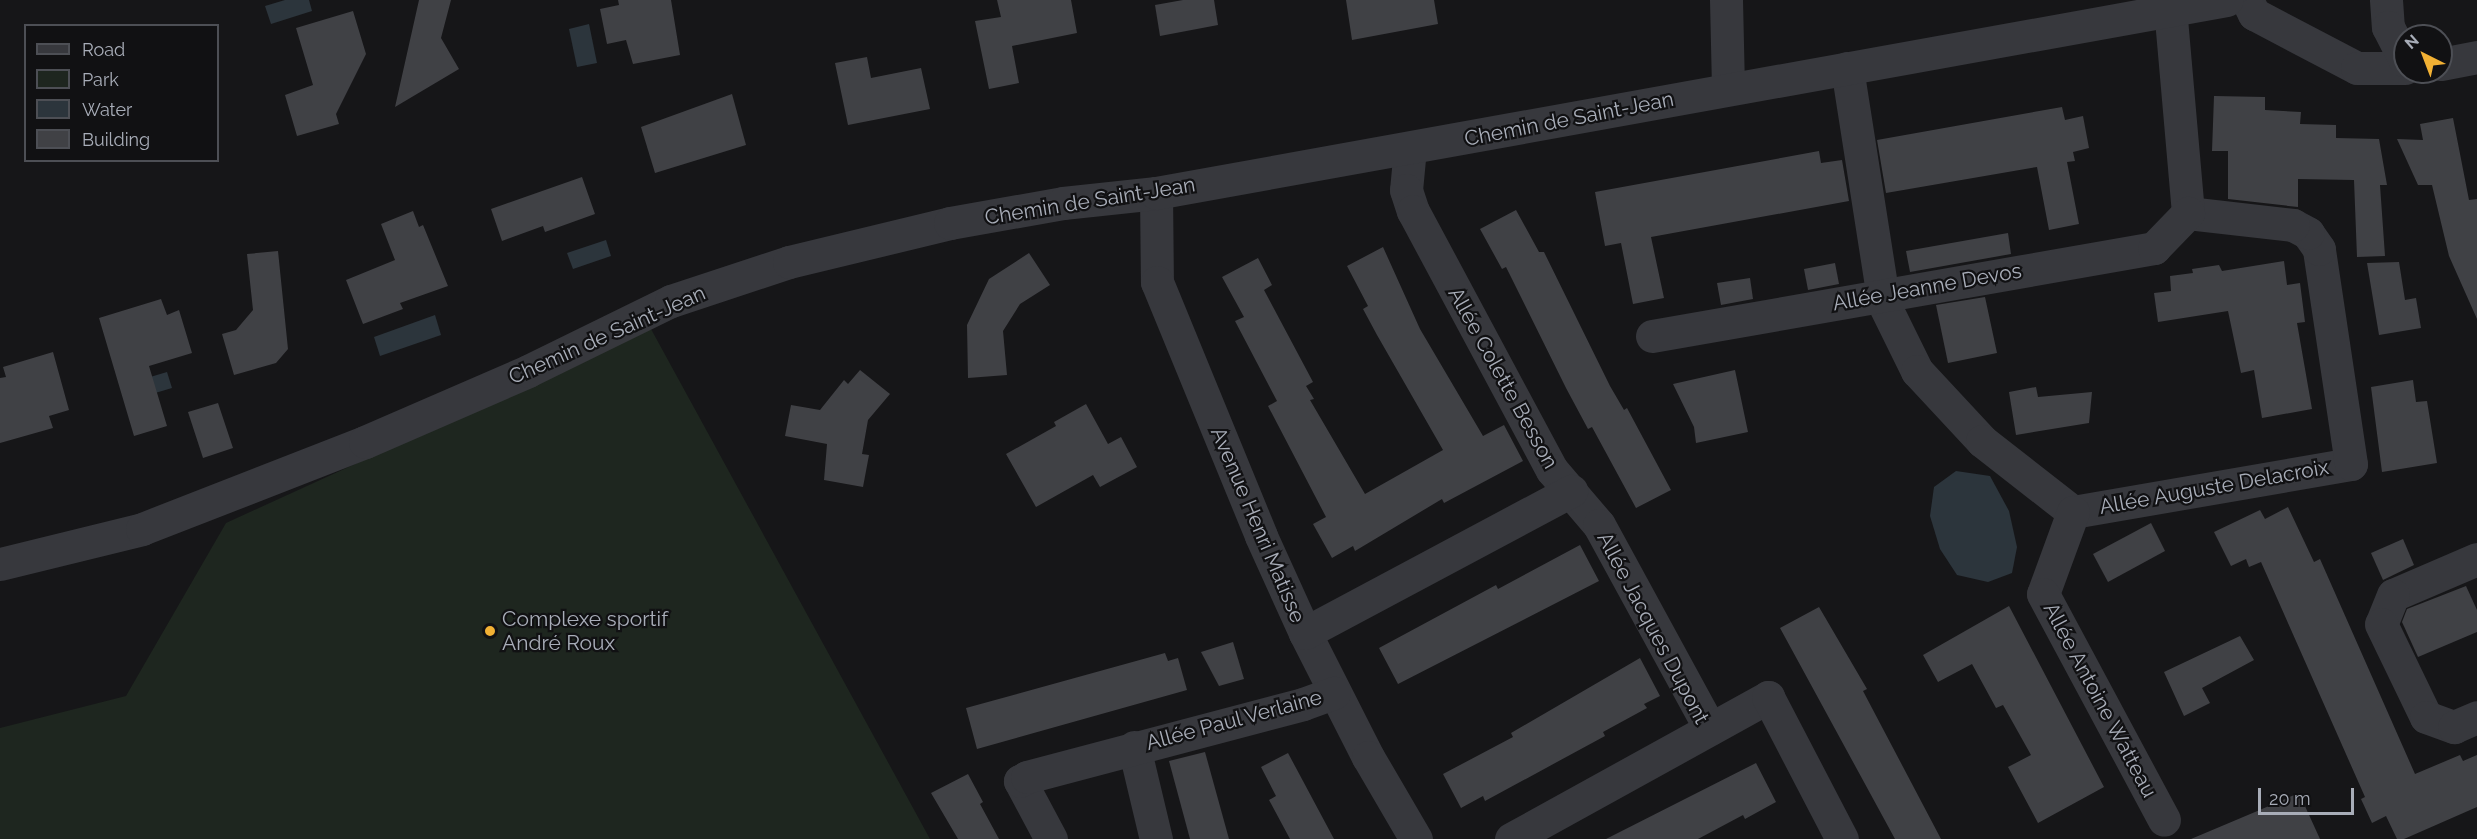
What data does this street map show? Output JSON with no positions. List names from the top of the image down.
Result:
{
  "streets": {
    "street": [
      "Chemin de Saint-Jean",
      "Allée Jeanne Devos",
      "Allée Colette Besson",
      "Allée Auguste Delacroix",
      "Avenue Henri Matisse",
      "Allée Jacques Dupont",
      "Allée Antoine Watteau",
      "Allée Paul Verlaine"
    ]
  },
  "crossings": [
    ["Chemin de Saint-Jean", "Allée Colette Besson"],
    ["Chemin de Saint-Jean", "Allée Auguste Delacroix"],
    ["Chemin de Saint-Jean", "Avenue Henri Matisse"],
    ["Allée Jeanne Devos", "Allée Auguste Delacroix"],
    ["Allée Colette Besson", "Avenue Henri Matisse"],
    ["Allée Colette Besson", "Allée Jacques Dupont"],
    ["Allée Auguste Delacroix", "Allée Antoine Watteau"],
    ["Avenue Henri Matisse", "Allée Paul Verlaine"]
  ],
  "places": ["Complexe sportif André Roux"],
  "legend": [
    "Road",
    "Park",
    "Water",
    "Building"
  ],
  "scale_bar": "20 m",
  "north": "top left"
}
